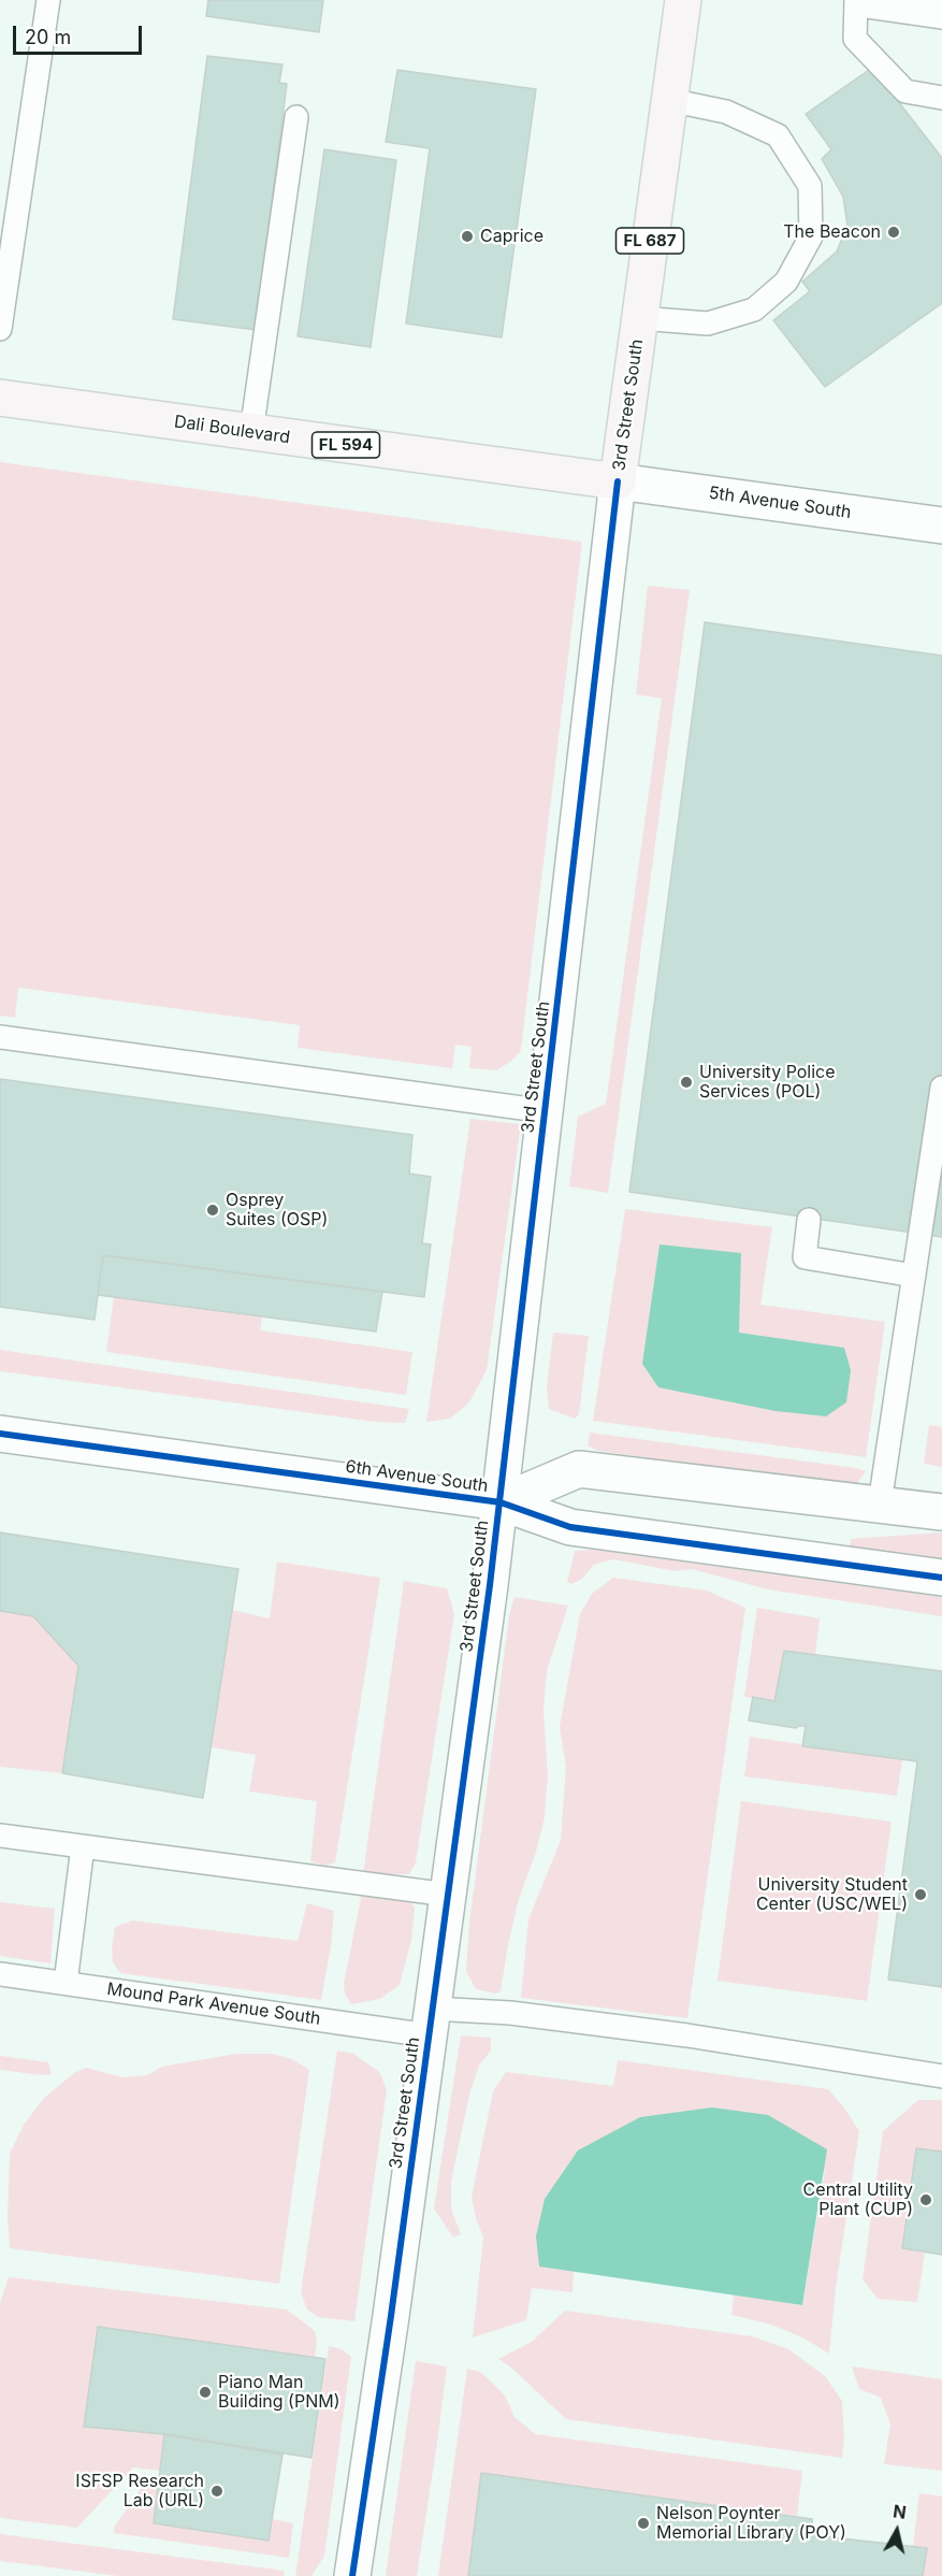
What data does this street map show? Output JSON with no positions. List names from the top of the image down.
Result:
{
  "streets": {
    "main road": [
      "FL 687",
      "3rd Street South",
      "Dali Boulevard",
      "FL 594"
    ],
    "street": ["5th Avenue South", "6th Avenue South"],
    "lane": ["Mound Park Avenue South"]
  },
  "crossings": [
    ["3rd Street South", "Dali Boulevard"],
    ["3rd Street South", "5th Avenue South"],
    ["3rd Street South", "6th Avenue South"],
    ["3rd Street South", "Mound Park Avenue South"],
    ["Dali Boulevard", "5th Avenue South"]
  ],
  "places": [
    "The Beacon",
    "Caprice",
    "University Police Services (POL)",
    "Osprey Suites (OSP)",
    "University Student Center (USC/WEL)",
    "Central Utility Plant (CUP)",
    "Piano Man Building (PNM)",
    "ISFSP Research Lab (URL)",
    "Nelson Poynter Memorial Library (POY)"
  ],
  "scale_bar": "20 m",
  "north": "top"
}
